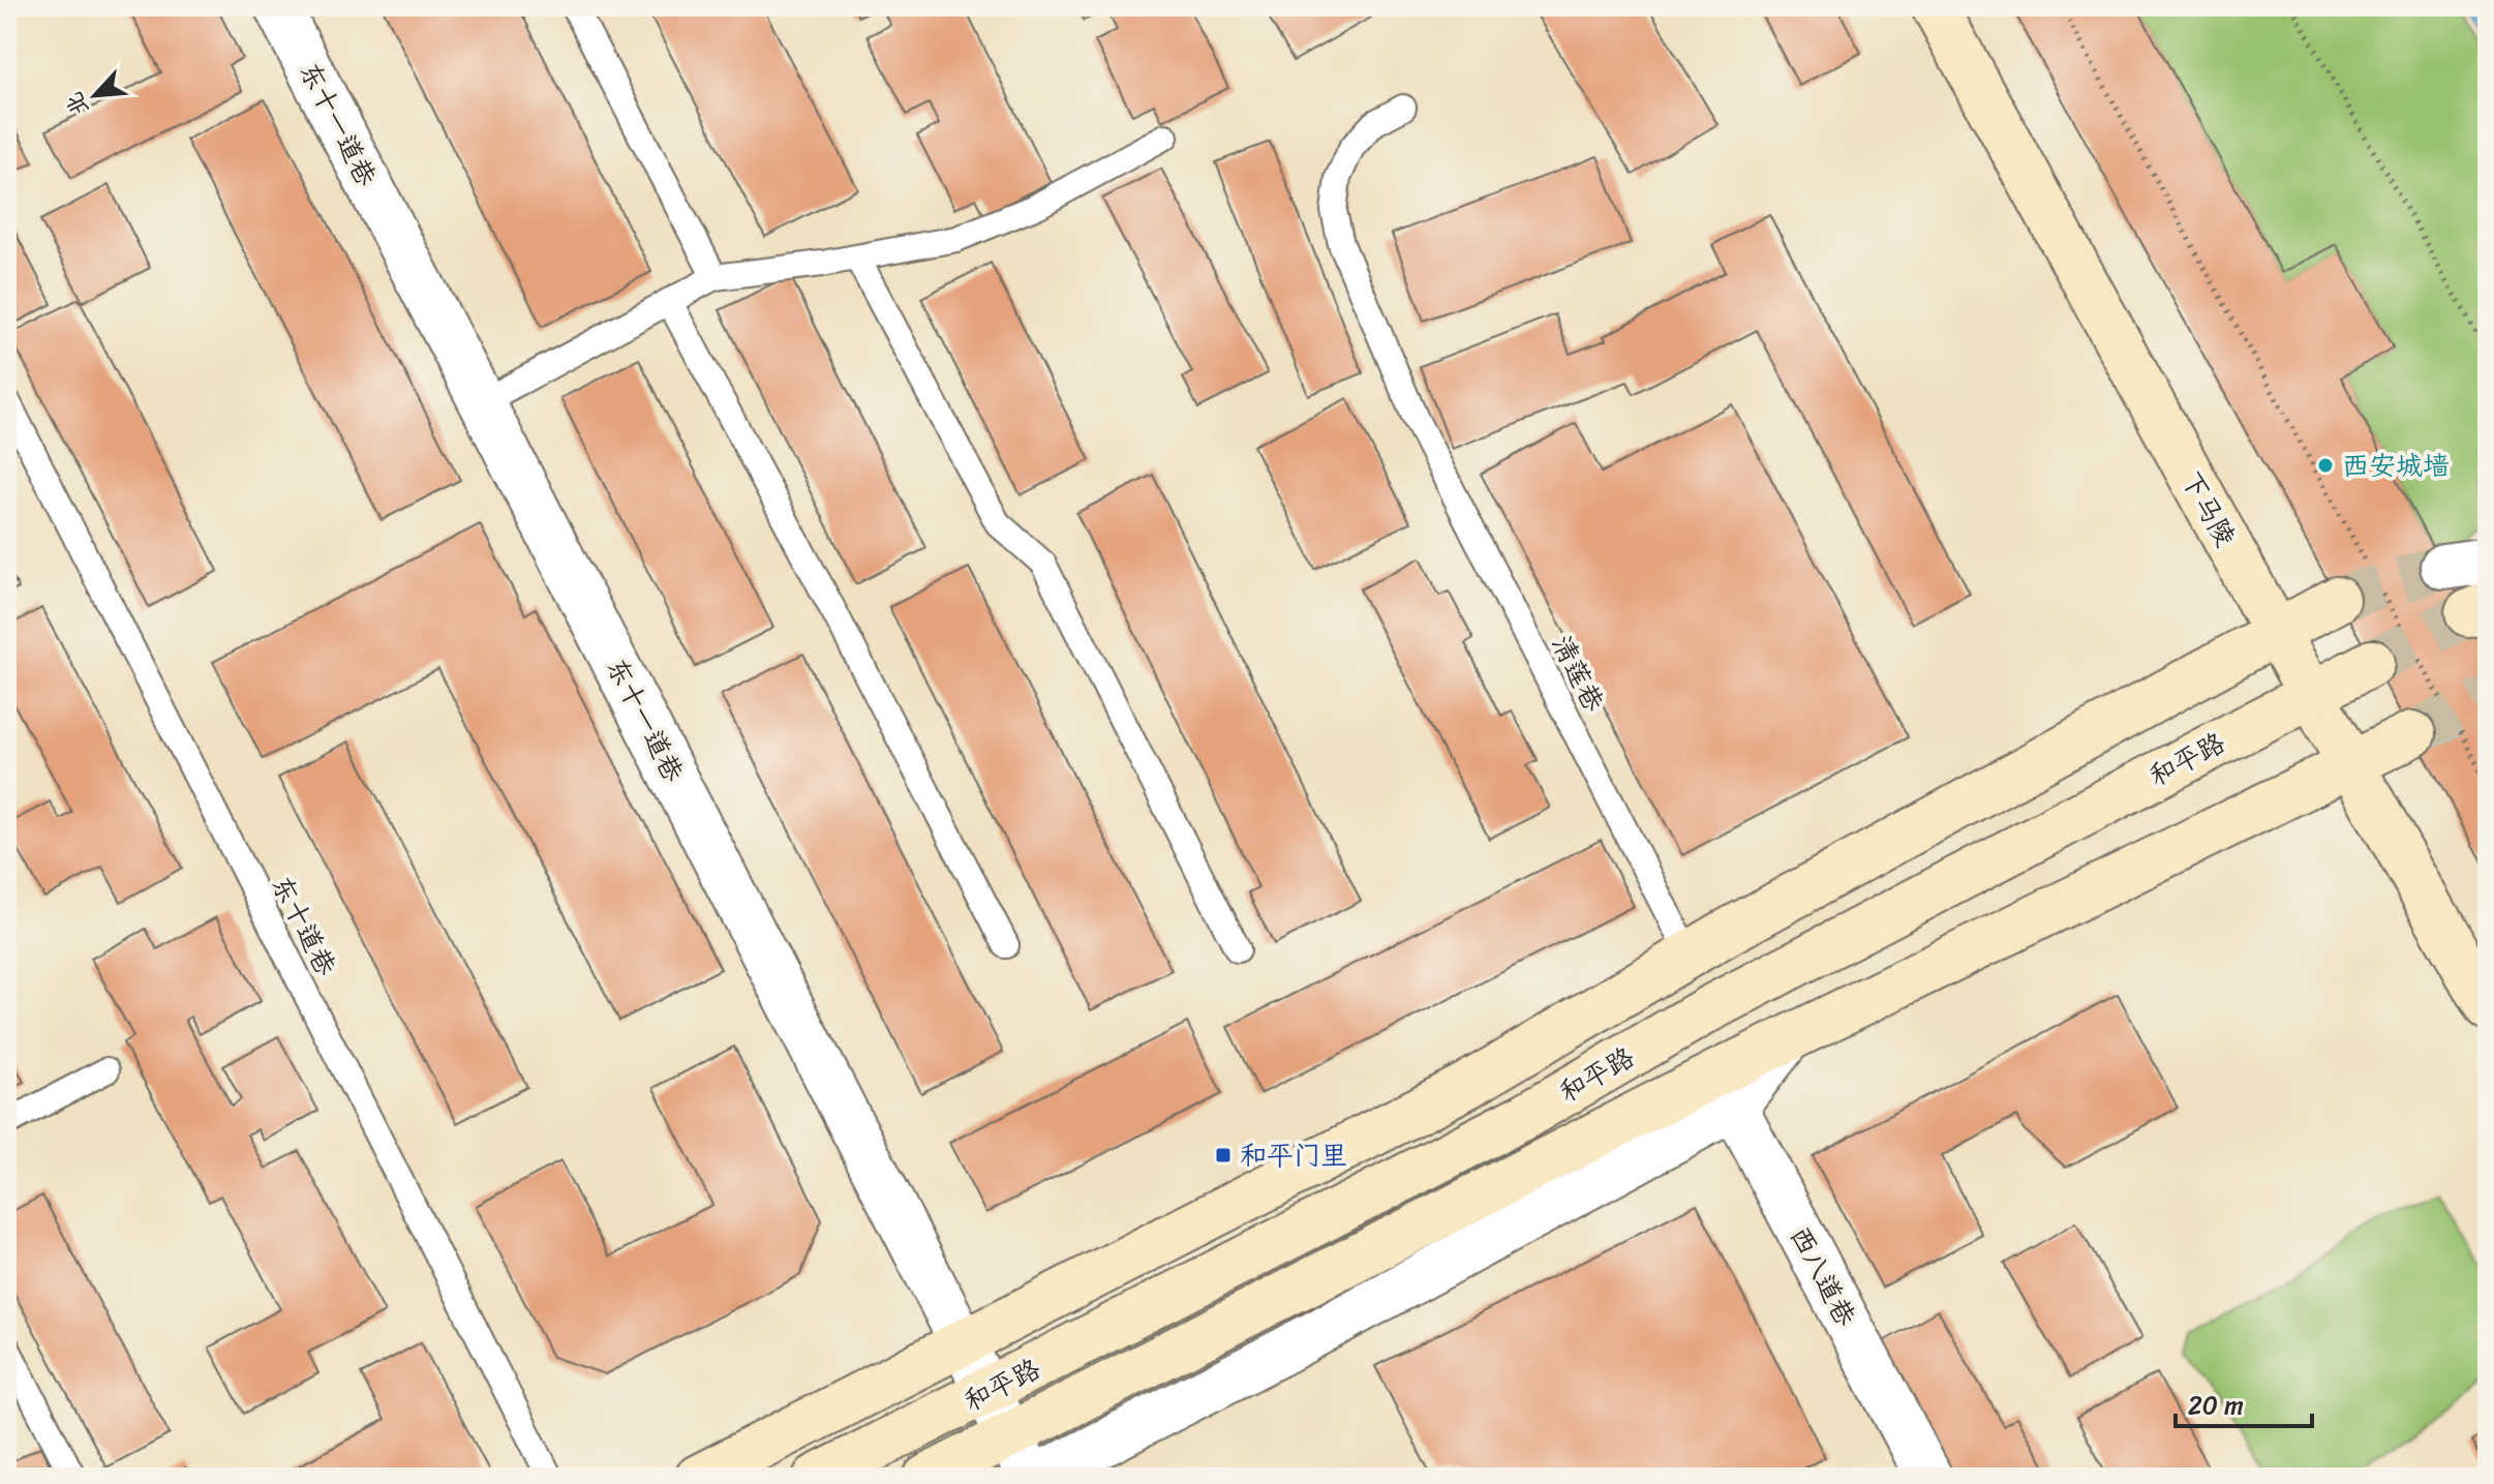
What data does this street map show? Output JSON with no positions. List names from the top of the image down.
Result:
{
  "streets": {
    "main road": ["下马陵", "和平路"],
    "street": ["东十一道巷", "西八道巷"],
    "lane": ["清莲巷", "东十道巷"]
  },
  "crossings": [
    ["东十一道巷", "和平路"],
    ["下马陵", "和平路"],
    ["和平路", "西八道巷"]
  ],
  "places": {
    "other": ["西安城墙"],
    "transit": ["和平门里"]
  },
  "scale_bar": "20 m",
  "north": "bottom left"
}
